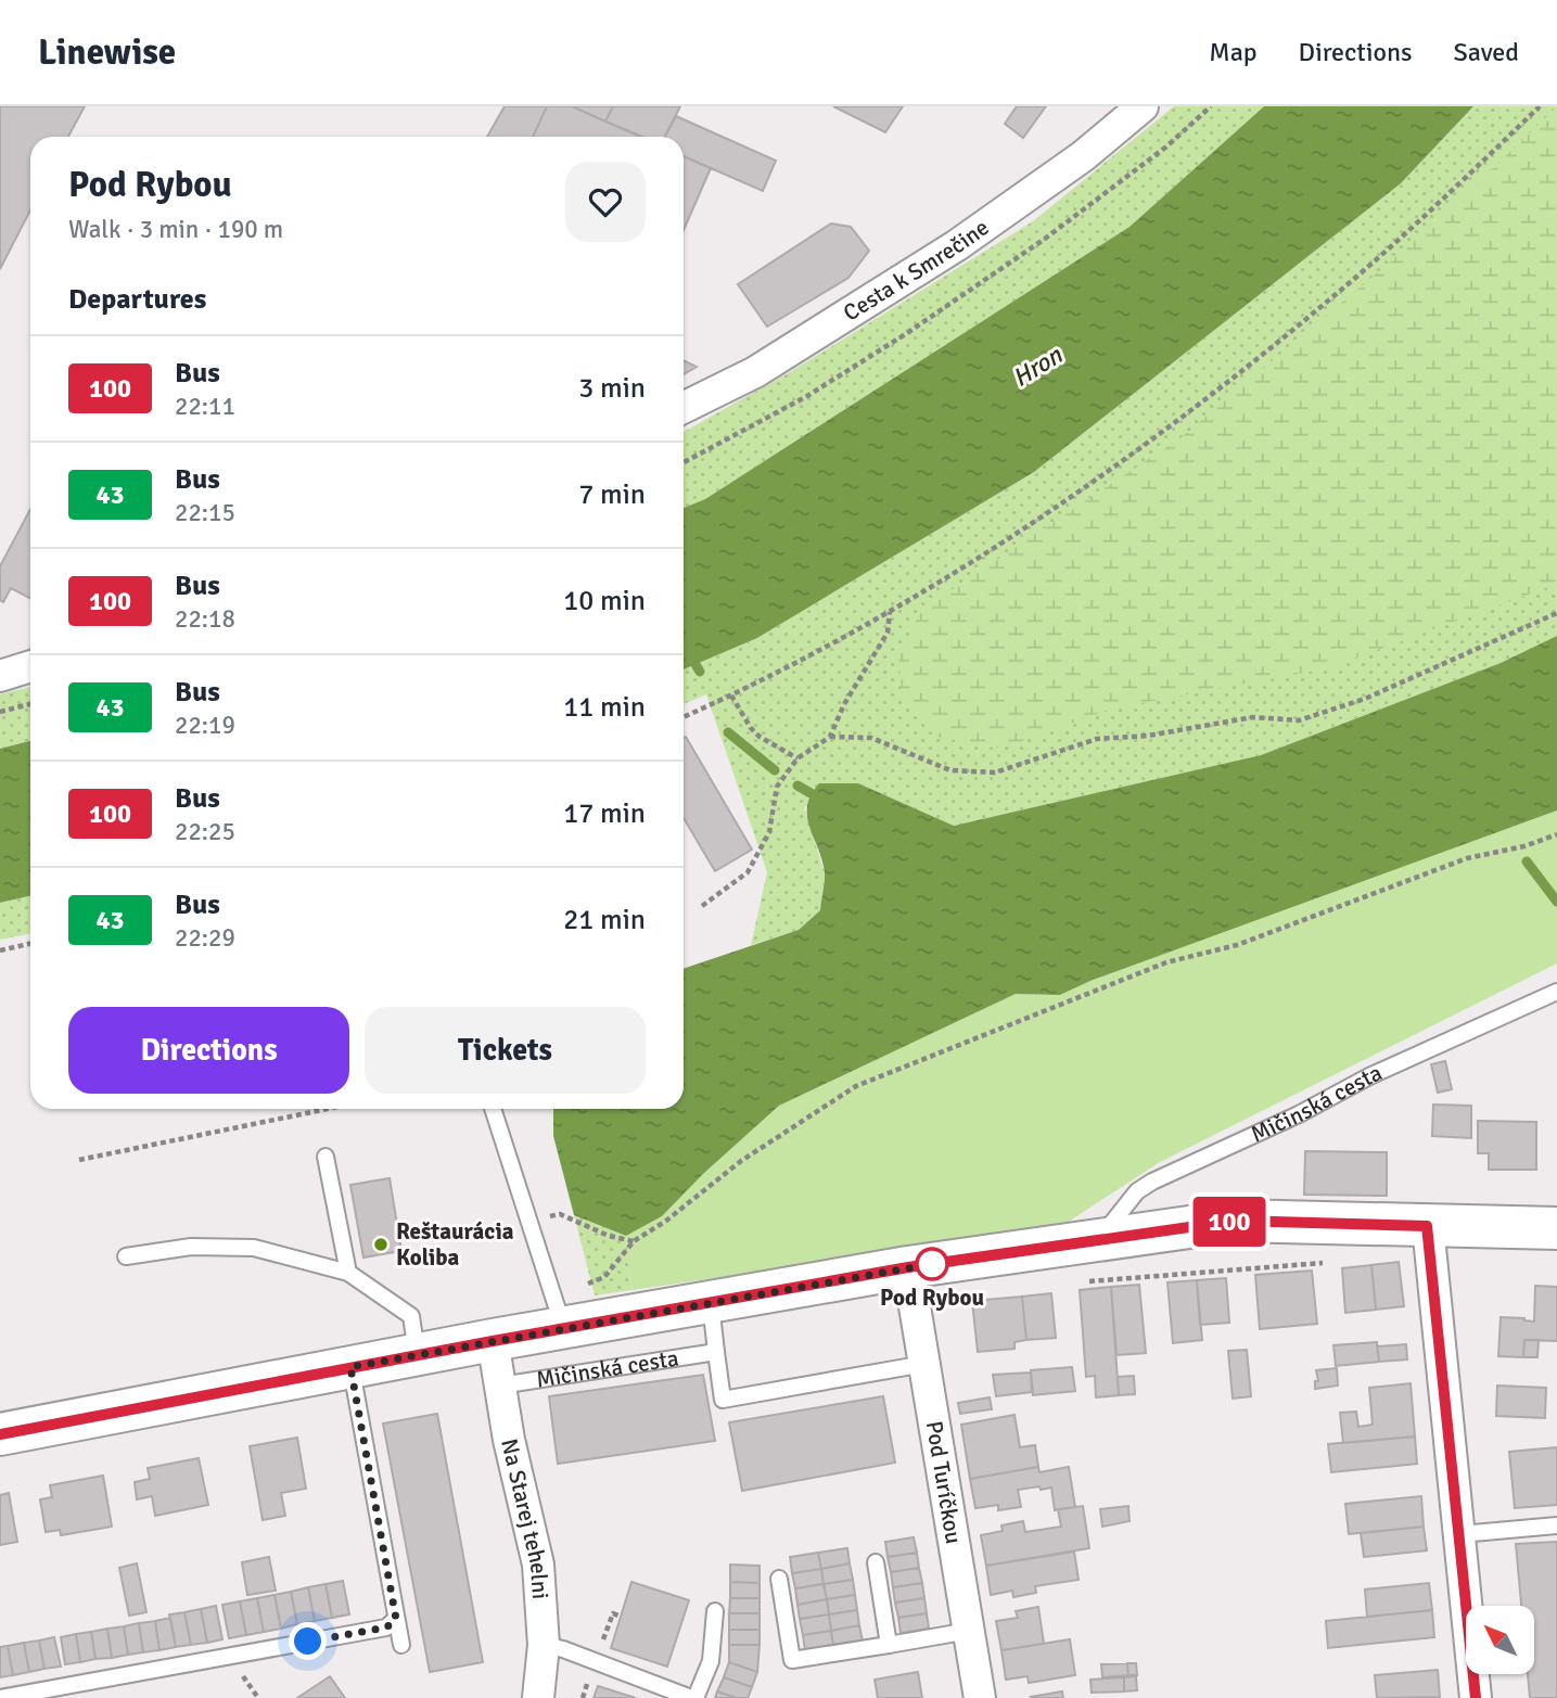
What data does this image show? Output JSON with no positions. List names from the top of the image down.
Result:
{
  "streets": {
    "street": [
      "Cesta k Smrečine",
      "Mičinská cesta",
      "Pod Turíčkou",
      "Na Starej tehelni"
    ]
  },
  "crossings": [
    ["Mičinská cesta", "Pod Turíčkou"],
    ["Mičinská cesta", "Na Starej tehelni"]
  ],
  "water": ["Hron"],
  "places": ["Reštaurácia Koliba", "Pod Rybou"],
  "lines": ["bus line 100"],
  "north": "top left",
  "page": {
    "header": "Linewise",
    "nav": ["Map", "Directions", "Saved"],
    "on_map": "100",
    "heading": [
      ["Pod Rybou", "Walk · 3 min · 190 m"],
      "Departures"
    ],
    "list": [
      {
        "mark": "100",
        "name": "Bus",
        "note": "22:11",
        "value": "3 min"
      },
      {
        "mark": "43",
        "name": "Bus",
        "note": "22:15",
        "value": "7 min"
      },
      {
        "mark": "100",
        "name": "Bus",
        "note": "22:18",
        "value": "10 min"
      },
      {
        "mark": "43",
        "name": "Bus",
        "note": "22:19",
        "value": "11 min"
      },
      {
        "mark": "100",
        "name": "Bus",
        "note": "22:25",
        "value": "17 min"
      },
      {
        "mark": "43",
        "name": "Bus",
        "note": "22:29",
        "value": "21 min"
      }
    ],
    "buttons": ["Directions", "Tickets"]
  }
}
